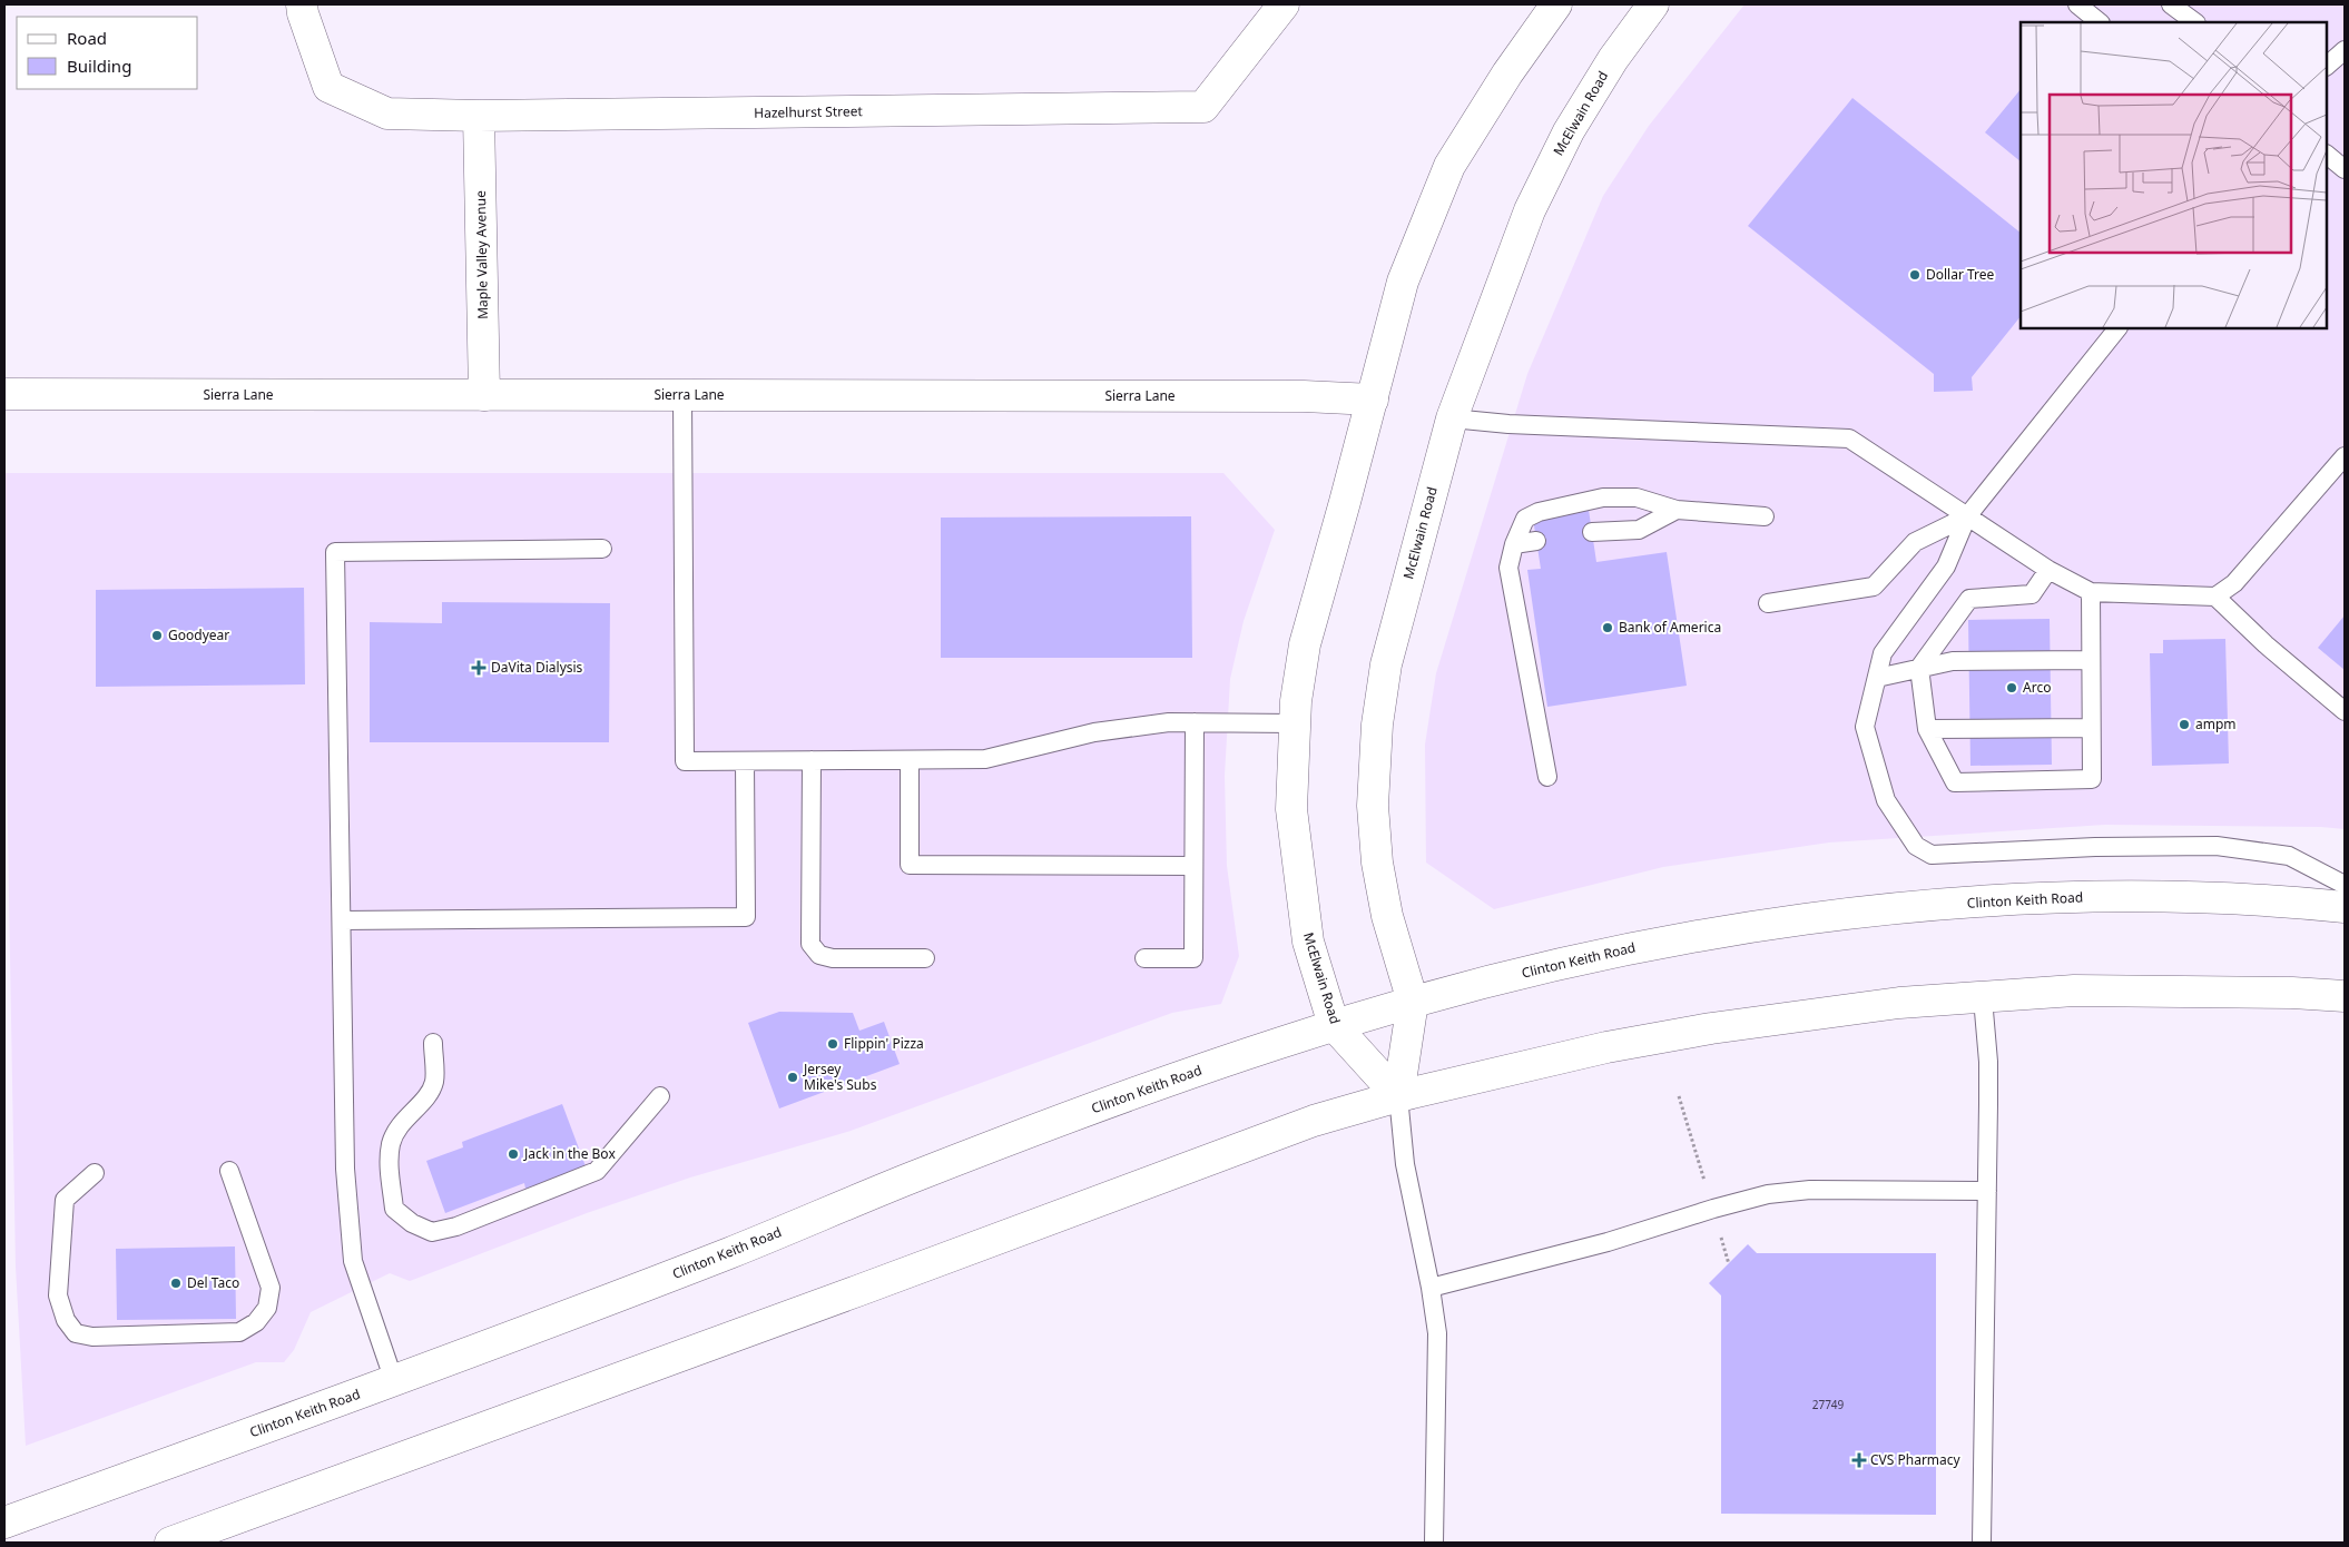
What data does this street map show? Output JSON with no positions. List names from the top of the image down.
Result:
{
  "streets": {
    "main road": [
      "Hazelhurst Street",
      "McElwain Road",
      "Maple Valley Avenue",
      "Sierra Lane",
      "Clinton Keith Road"
    ]
  },
  "crossings": [
    ["Hazelhurst Street", "Maple Valley Avenue"],
    ["McElwain Road", "Sierra Lane"],
    ["McElwain Road", "Clinton Keith Road"],
    ["Maple Valley Avenue", "Sierra Lane"]
  ],
  "places": {
    "other": [
      "Dollar Tree",
      "Bank of America",
      "Goodyear",
      "Arco",
      "ampm",
      "Flippin' Pizza",
      "Jersey Mike's Subs",
      "Jack in the Box",
      "Del Taco"
    ],
    "health": ["DaVita Dialysis", "CVS Pharmacy"]
  },
  "house_numbers": ["27749"],
  "legend": ["Road", "Building"]
}
